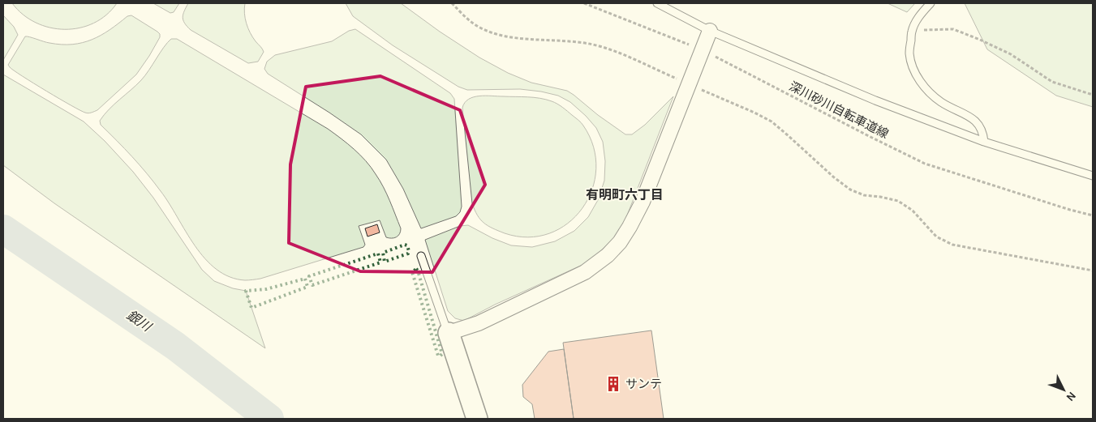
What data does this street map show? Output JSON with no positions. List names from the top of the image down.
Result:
{
  "streets": {
    "path": ["深川砂川自転車道線"]
  },
  "districts": ["有明町六丁目"],
  "water": ["銀川"],
  "places": {
    "building": ["サンテ"]
  },
  "north": "bottom right"
}
